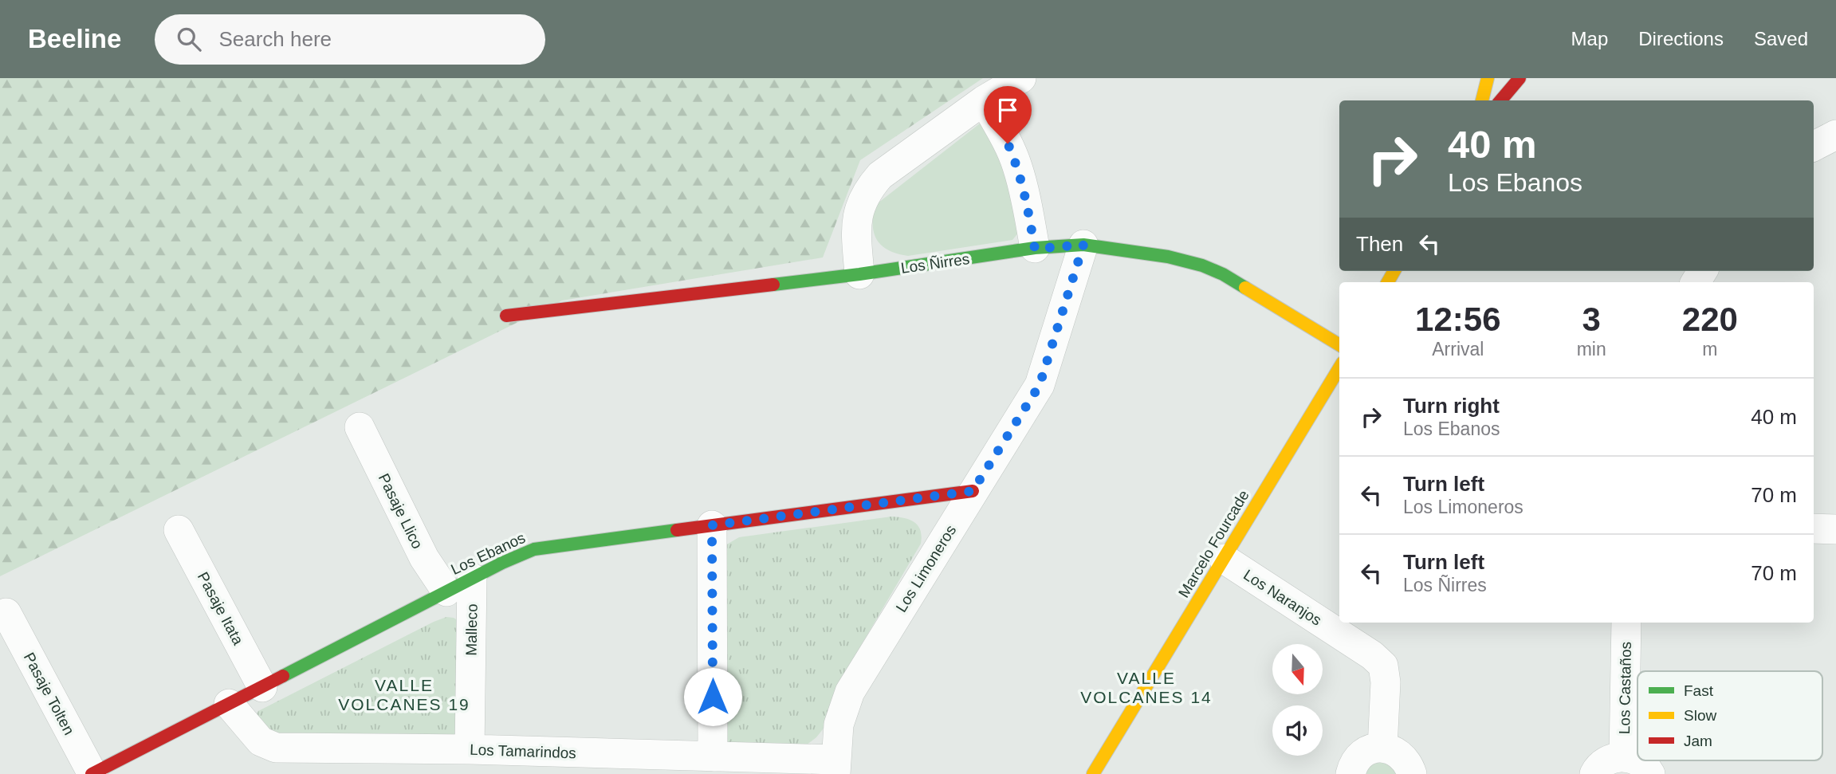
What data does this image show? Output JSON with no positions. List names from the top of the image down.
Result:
{
  "streets": {
    "street": [
      "Los Ñirres",
      "Pasaje Llico",
      "Marcelo Fourcade",
      "Los Ebanos",
      "Los Limoneros",
      "Los Naranjos",
      "Pasaje Itata",
      "Malleco",
      "Los Castaños",
      "Pasaje Tolten",
      "Los Tamarindos"
    ]
  },
  "crossings": [
    ["Los Ñirres", "Los Limoneros"],
    ["Pasaje Llico", "Los Ebanos"],
    ["Marcelo Fourcade", "Los Naranjos"],
    ["Los Ebanos", "Los Limoneros"],
    ["Los Ebanos", "Pasaje Itata"],
    ["Los Ebanos", "Malleco"],
    ["Los Ebanos", "Pasaje Tolten"],
    ["Los Ebanos", "Los Tamarindos"],
    ["Los Limoneros", "Los Tamarindos"],
    ["Malleco", "Los Tamarindos"]
  ],
  "districts": ["VALLE VOLCANES 14", "VALLE VOLCANES 19"],
  "legend": ["Fast", "Slow", "Jam"],
  "north": "bottom",
  "page": {
    "header": "Beeline",
    "search": "Search here",
    "nav": ["Map", "Directions", "Saved"],
    "turn": ["40 m", "Los Ebanos"],
    "then": "Then",
    "eta": [
      "12:56",
      "Arrival",
      "3",
      "min",
      "220",
      "m"
    ],
    "list": [
      {
        "name": "Turn right",
        "note": "Los Ebanos",
        "value": "40 m"
      },
      {
        "name": "Turn left",
        "note": "Los Limoneros",
        "value": "70 m"
      },
      {
        "name": "Turn left",
        "note": "Los Ñirres",
        "value": "70 m"
      }
    ]
  }
}
